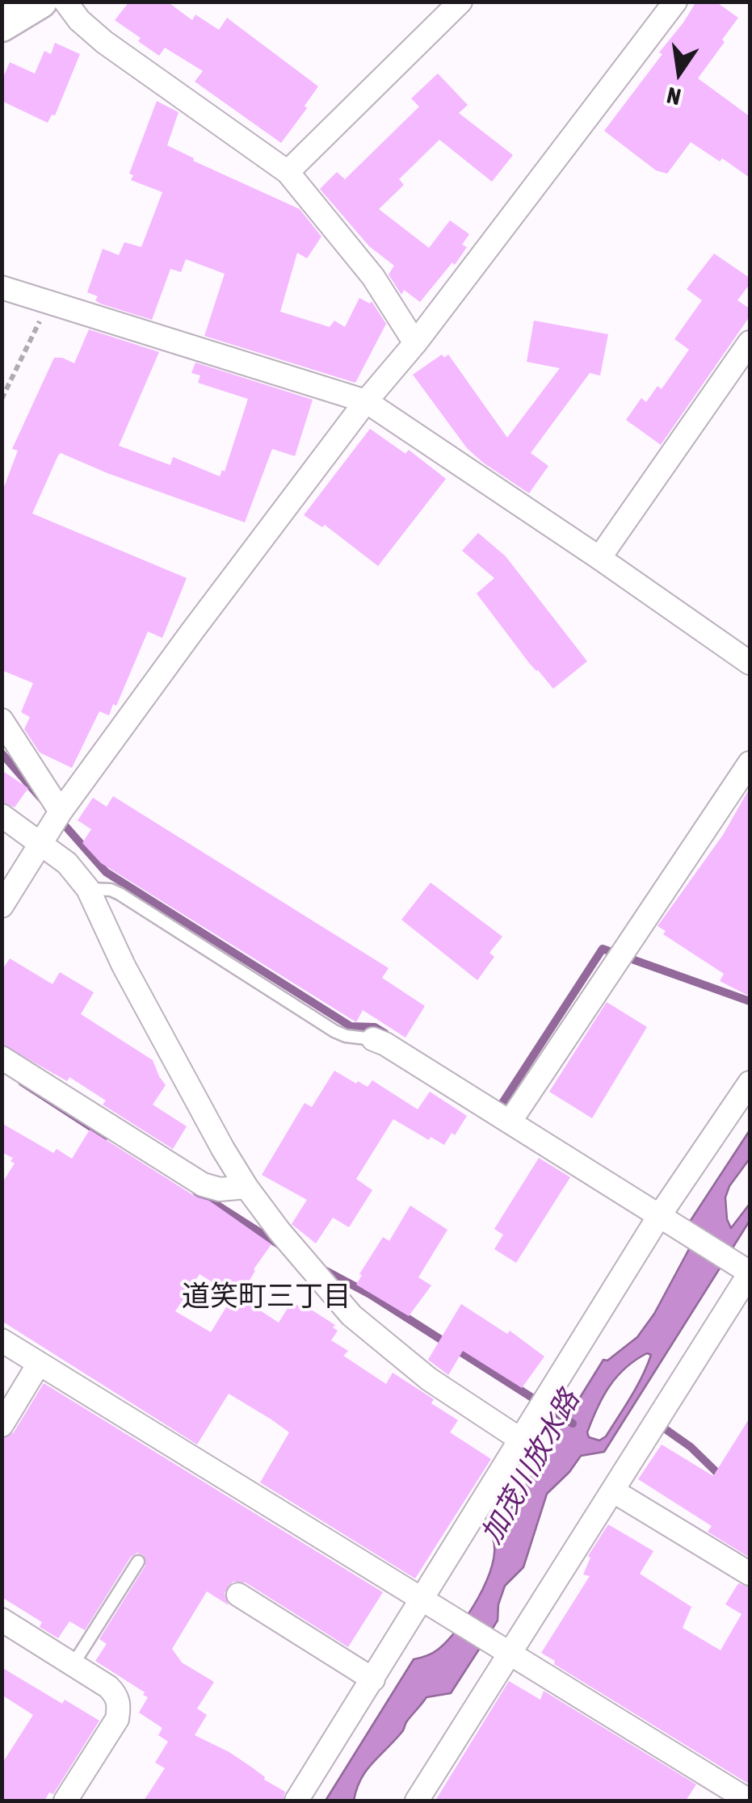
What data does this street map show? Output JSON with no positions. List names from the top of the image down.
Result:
{
  "districts": ["道笑町三丁目"],
  "water": ["加茂川放水路"],
  "north": "bottom"
}
